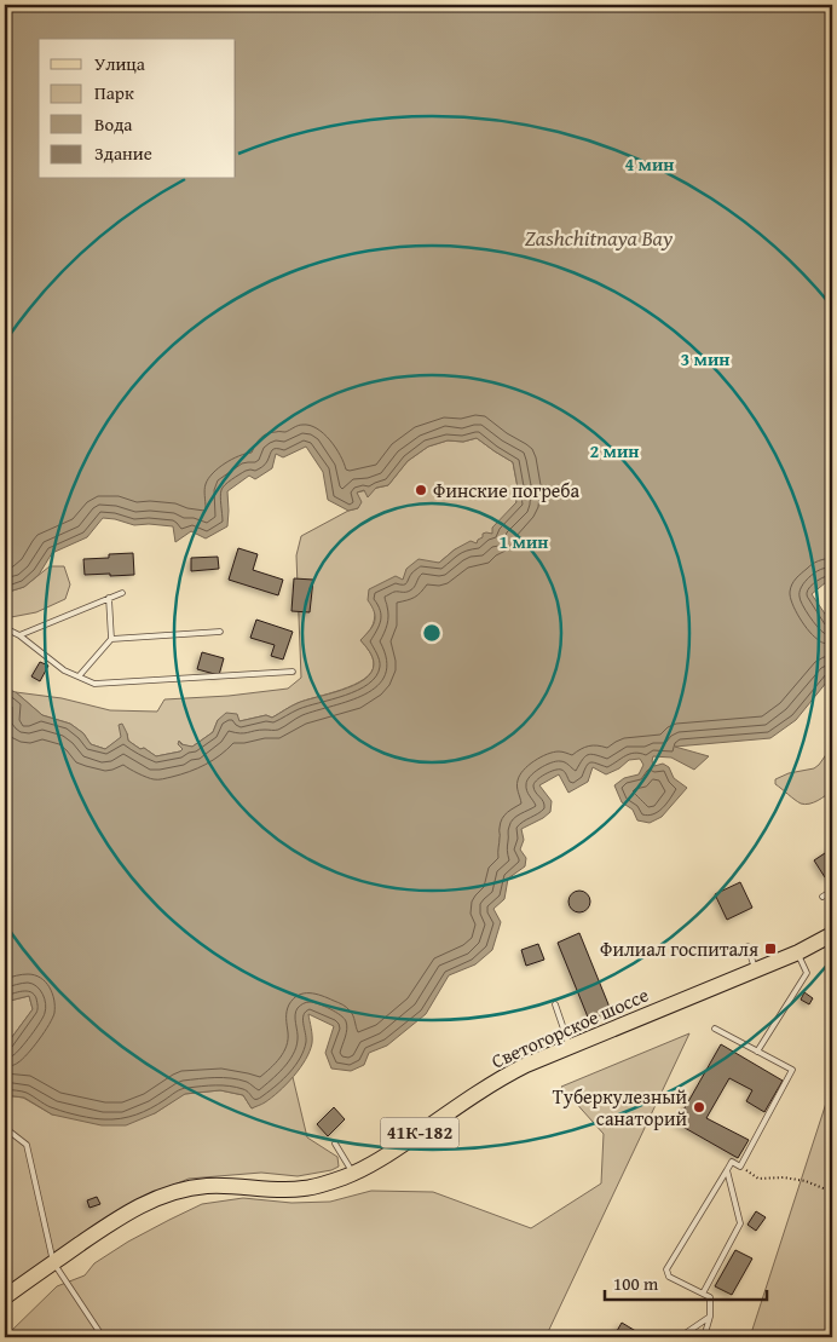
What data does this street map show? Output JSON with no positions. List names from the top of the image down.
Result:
{
  "streets": {
    "main road": ["Светогорское шоссе", "41К-182"]
  },
  "water": ["Zashchitnaya Bay"],
  "places": {
    "other": ["Финские погреба", "Туберкулезный санаторий"],
    "transit": ["Филиал госпиталя"]
  },
  "legend": [
    "Улица",
    "Парк",
    "Вода",
    "Здание"
  ],
  "scale_bar": "100 m",
  "rings": [
    "4 мин",
    "3 мин",
    "2 мин",
    "1 мин"
  ]
}
